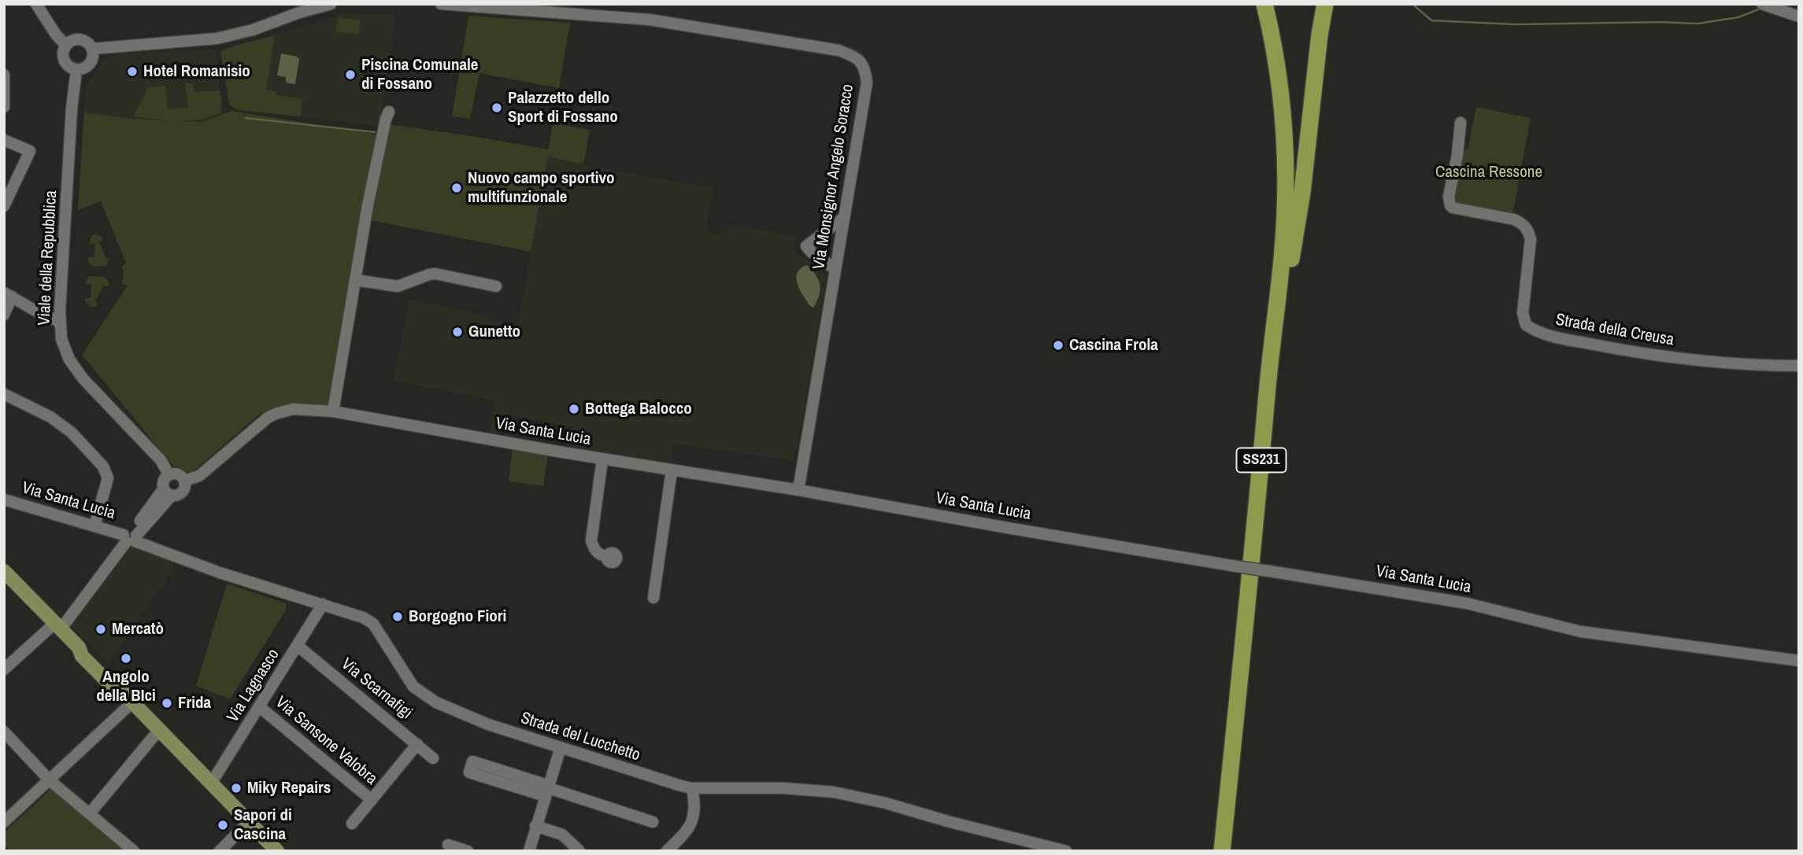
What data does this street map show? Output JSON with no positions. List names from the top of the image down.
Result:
{
  "streets": {
    "highway": ["SS231"],
    "street": [
      "Via Monsignor Angelo Soracco",
      "Viale della Repubblica",
      "Strada della Creusa",
      "Via Santa Lucia",
      "Via Lagnasco",
      "Via Scarnafigi",
      "Strada del Lucchetto",
      "Via Sansone Valobra"
    ]
  },
  "crossings": [
    ["Via Monsignor Angelo Soracco", "Via Santa Lucia"],
    ["Viale della Repubblica", "Via Santa Lucia"],
    ["Via Santa Lucia", "Strada del Lucchetto"],
    ["Via Lagnasco", "Via Scarnafigi"],
    ["Via Lagnasco", "Strada del Lucchetto"],
    ["Via Lagnasco", "Via Sansone Valobra"]
  ],
  "parks": ["Cascina Ressone"],
  "places": [
    "Hotel Romanisio",
    "Piscina Comunale di Fossano",
    "Palazzetto dello Sport di Fossano",
    "Nuovo campo sportivo multifunzionale",
    "Gunetto",
    "Cascina Frola",
    "Bottega Balocco",
    "Borgogno Fiori",
    "Mercatò",
    "Angolo della BIci",
    "Frida",
    "Miky Repairs",
    "Sapori di Cascina"
  ]
}
